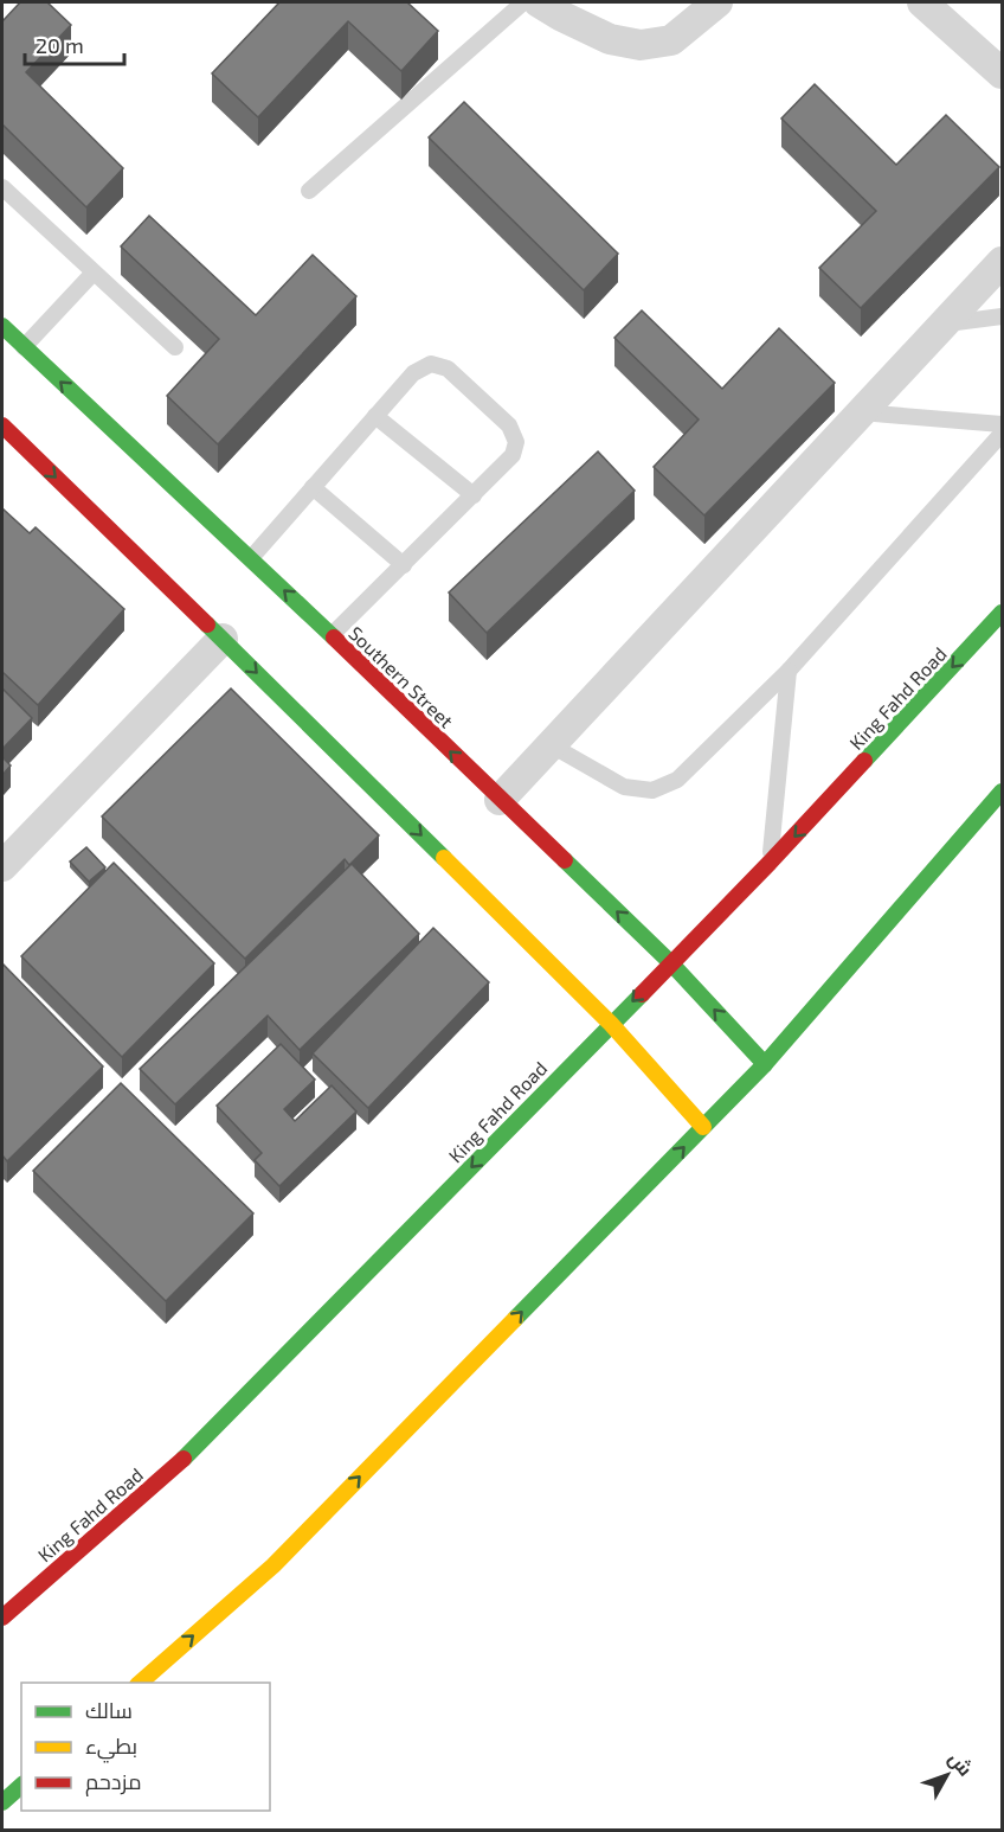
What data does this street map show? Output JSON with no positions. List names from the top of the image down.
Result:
{
  "streets": {
    "main road": ["Southern Street", "King Fahd Road"]
  },
  "crossings": [
    ["Southern Street", "King Fahd Road"]
  ],
  "legend": ["سالك", "بطيء", "مزدحم"],
  "scale_bar": "20 m",
  "north": "top right"
}
